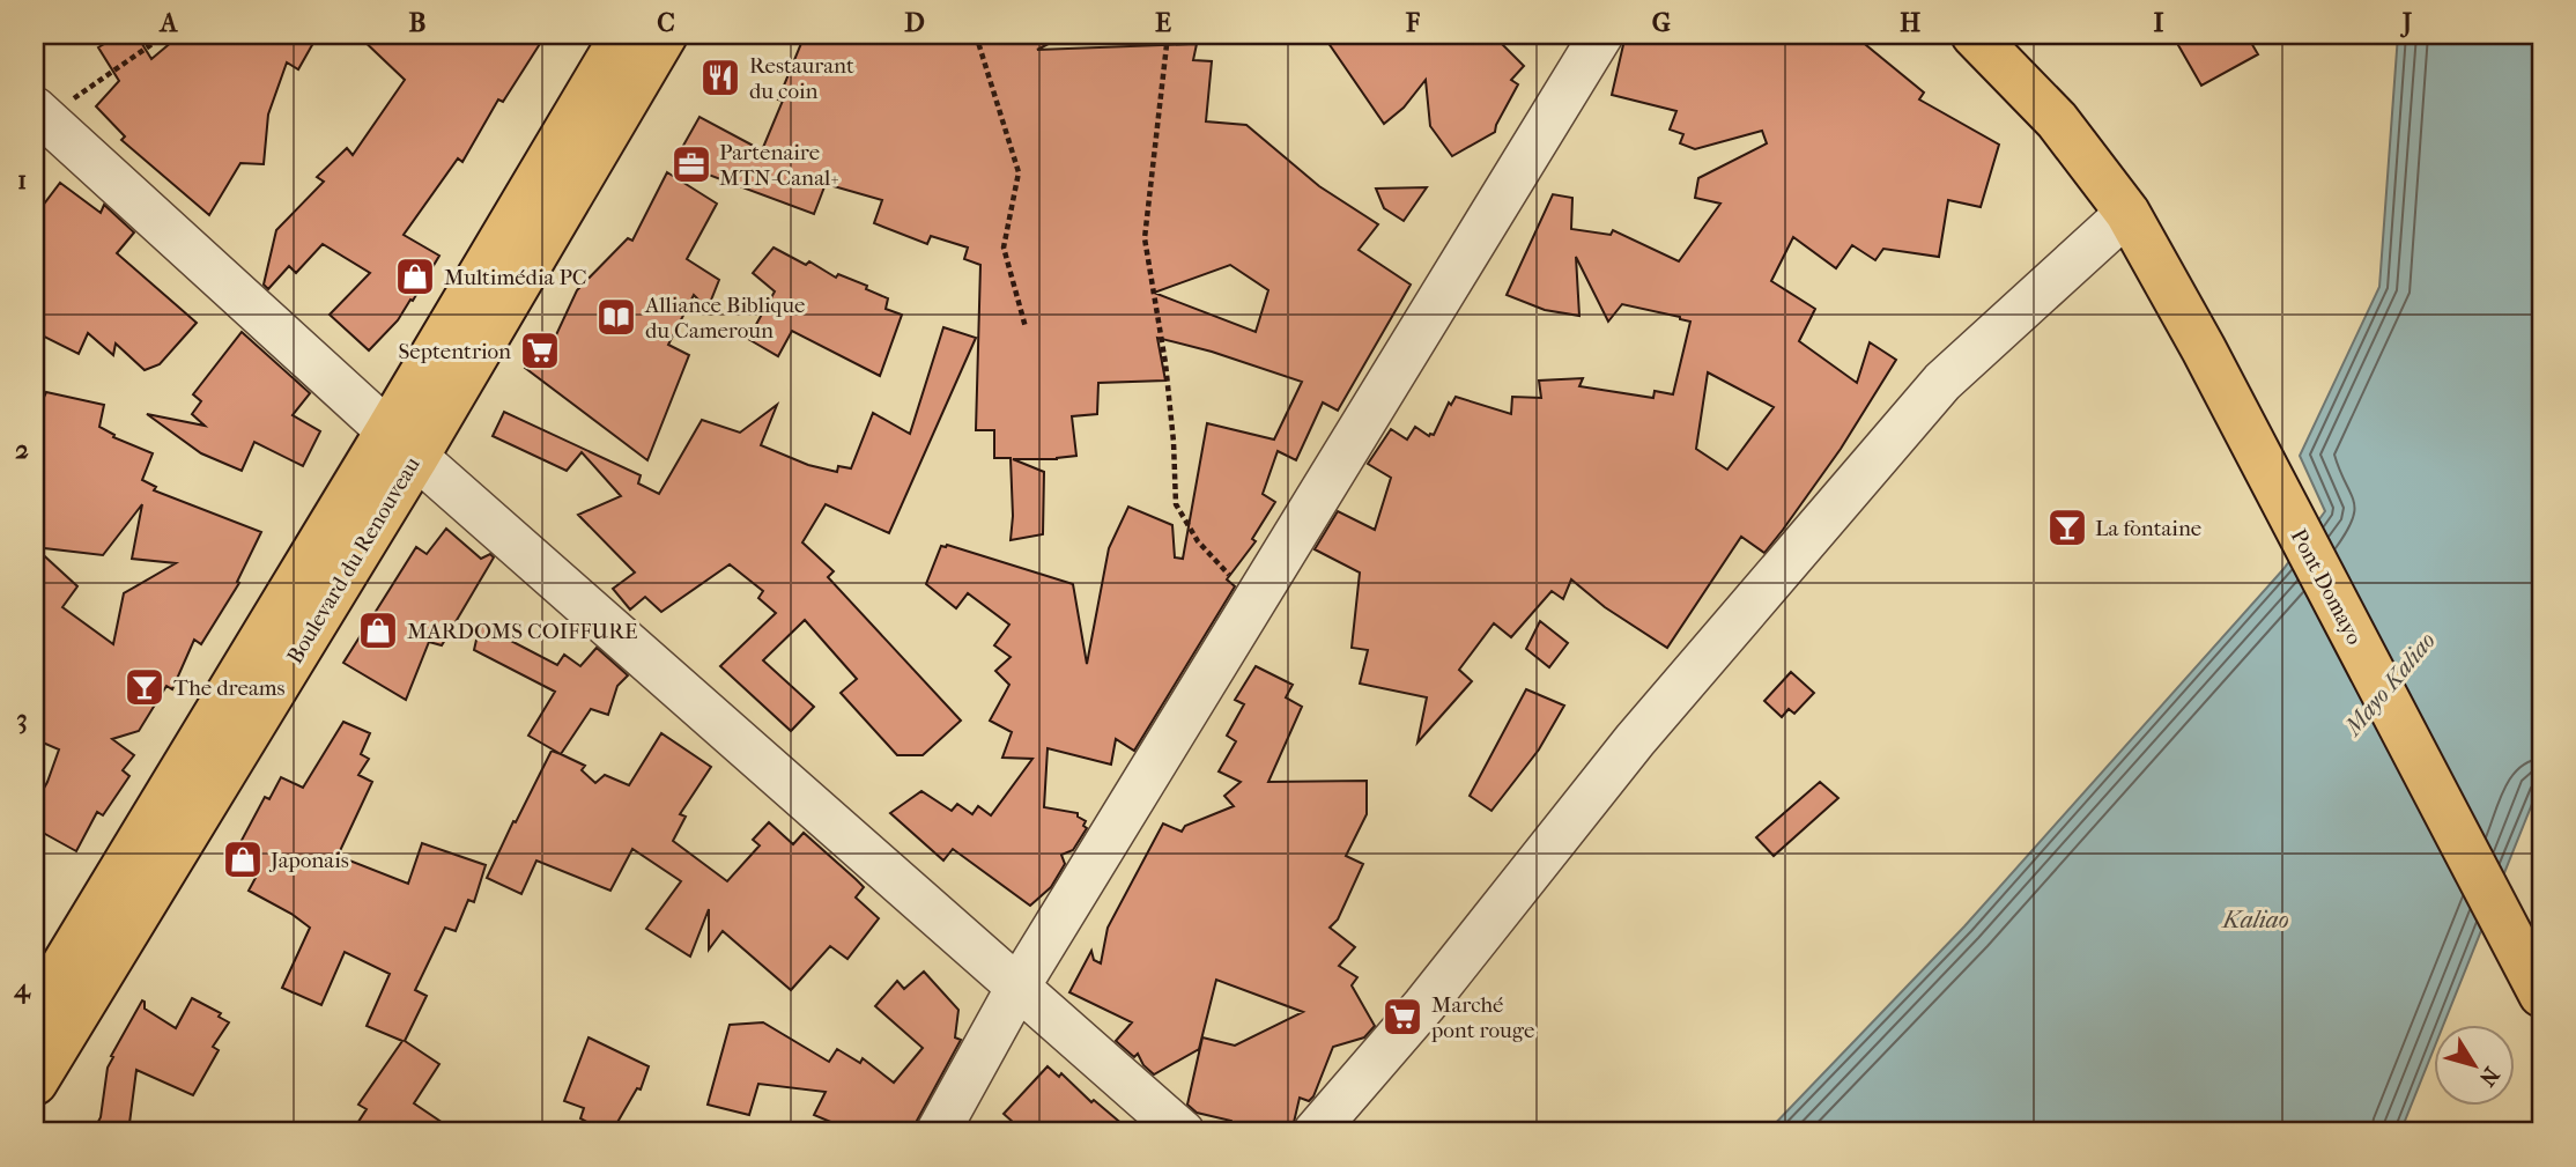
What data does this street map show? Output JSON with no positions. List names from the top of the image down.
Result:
{
  "streets": {
    "main road": ["Boulevard du Renouveau", "Pont Domayo"]
  },
  "water": ["Mayo Kaliao", "Kaliao"],
  "places": {
    "restaurant": ["Restaurant du coin"],
    "office": ["Partenaire MTN-Canal+"],
    "shop": ["Multimédia PC", "MARDOMS COIFFURE", "Japonais"],
    "library": ["Alliance Biblique du Cameroun"],
    "supermarket": ["Septentrion", "Marché pont rouge"],
    "bar": ["La fontaine", "The dreams"]
  },
  "north": "bottom right",
  "grid": {
    "columns": [
      "A",
      "B",
      "C",
      "D",
      "E",
      "F",
      "G",
      "H",
      "I",
      "J"
    ],
    "rows": [
      "1",
      "2",
      "3",
      "4"
    ]
  }
}
